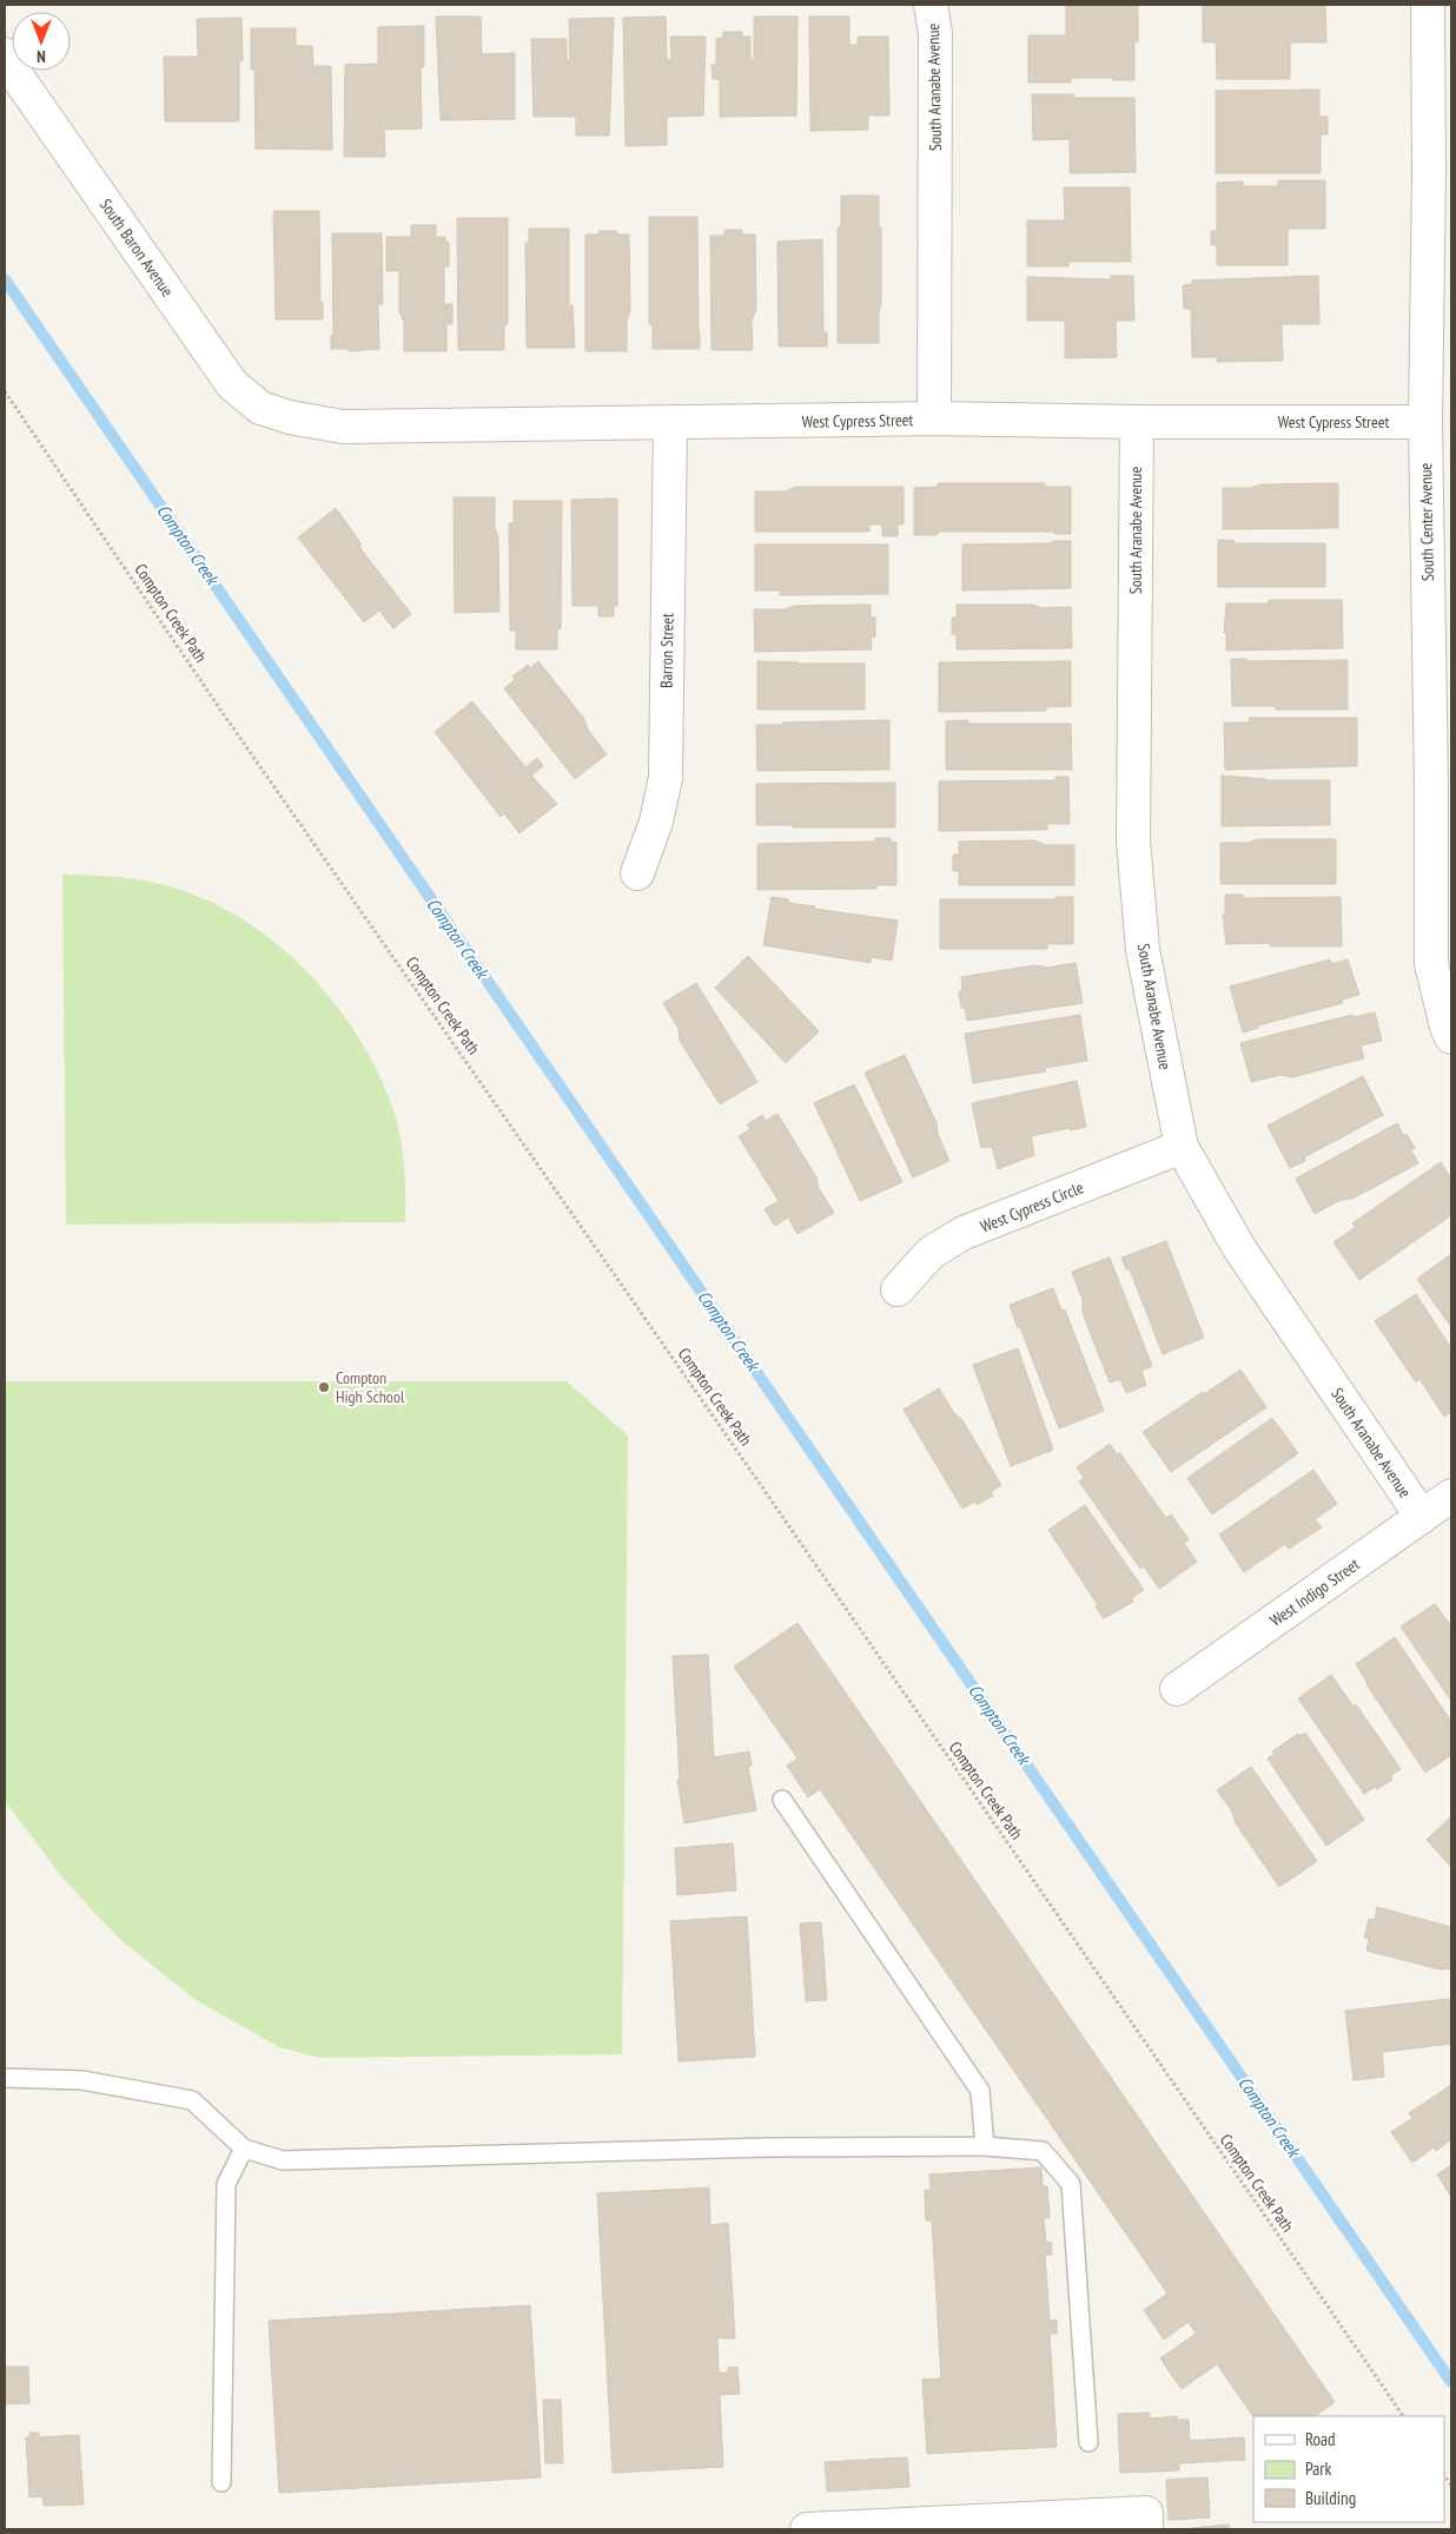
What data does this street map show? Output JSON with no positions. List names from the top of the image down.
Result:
{
  "streets": {
    "street": [
      "South Aranabe Avenue",
      "South Baron Avenue",
      "West Cypress Street",
      "South Center Avenue",
      "Barron Street",
      "West Cypress Circle",
      "West Indigo Street"
    ],
    "path": ["Compton Creek Path"]
  },
  "crossings": [
    ["South Aranabe Avenue", "West Cypress Street"],
    ["South Aranabe Avenue", "West Cypress Circle"],
    ["South Aranabe Avenue", "West Indigo Street"],
    ["South Baron Avenue", "West Cypress Street"],
    ["West Cypress Street", "South Center Avenue"],
    ["West Cypress Street", "Barron Street"]
  ],
  "water": ["Compton Creek"],
  "places": ["Compton High School"],
  "legend": ["Road", "Park", "Building"],
  "north": "bottom"
}
